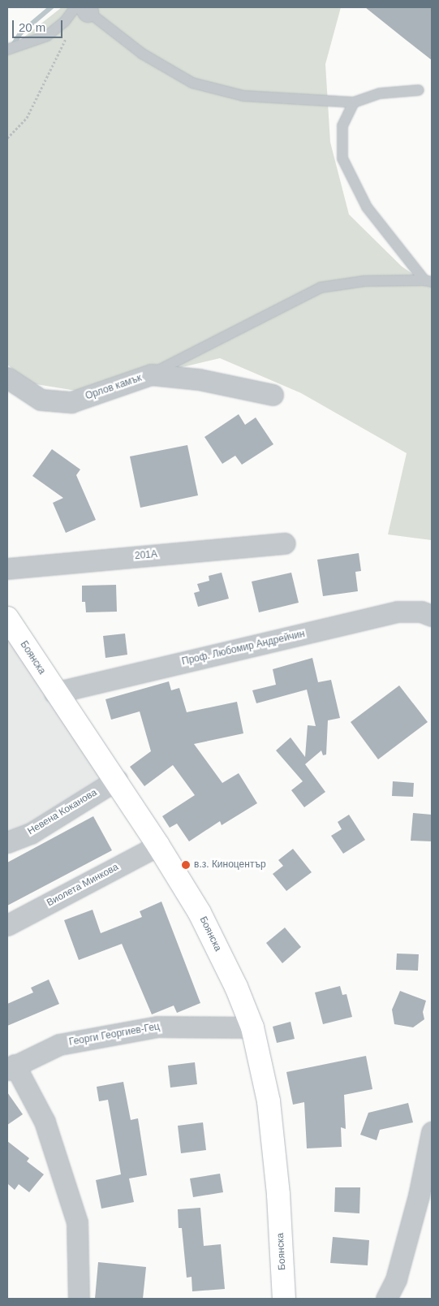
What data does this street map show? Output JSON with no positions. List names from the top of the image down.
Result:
{
  "streets": {
    "main road": ["Боянска"],
    "street": [
      "Орлов камък",
      "201А",
      "Проф. Любомир Андрейчин",
      "Невена Коканова",
      "Виолета Минкова",
      "Георги Георгиев-Гец"
    ]
  },
  "crossings": [
    ["Проф. Любомир Андрейчин", "Боянска"],
    ["Боянска", "Невена Коканова"],
    ["Боянска", "Виолета Минкова"],
    ["Боянска", "Георги Георгиев-Гец"]
  ],
  "places": ["в.з. Киноцентър"],
  "scale_bar": "20 m"
}
